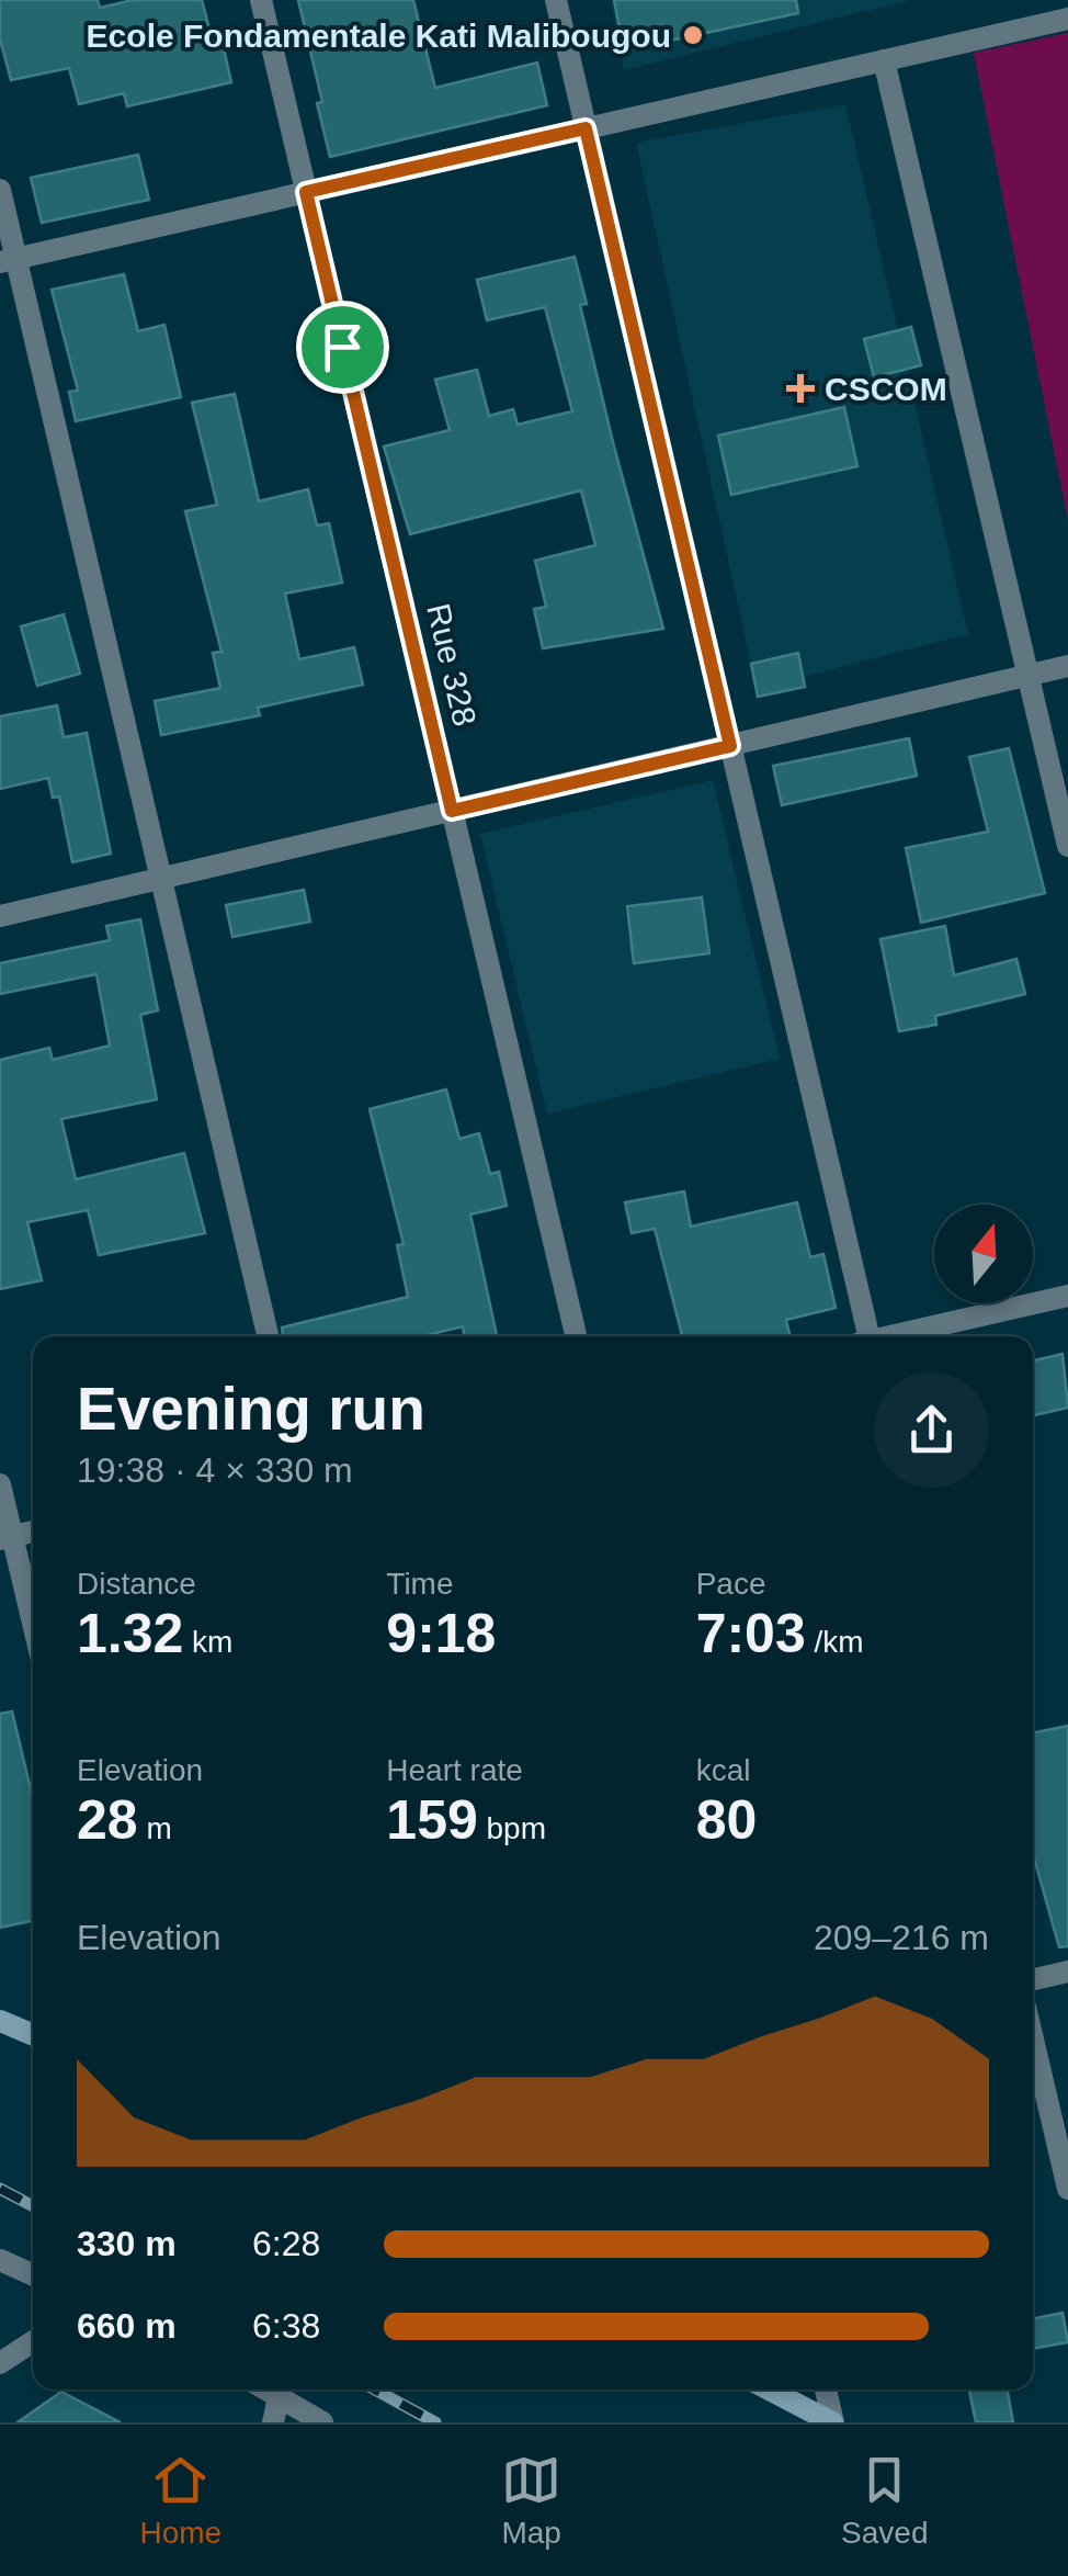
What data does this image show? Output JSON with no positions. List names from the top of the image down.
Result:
{
  "streets": {
    "street": ["Rue 328"]
  },
  "places": {
    "other": ["Ecole Fondamentale Kati Malibougou"],
    "health": ["CSCOM"]
  },
  "north": "top",
  "page": {
    "heading": ["Evening run", "19:38 · 4 × 330 m"],
    "stats": [
      ["Distance", "1.32 km"],
      ["Time", "9:18"],
      ["Pace", "7:03 /km"],
      ["Elevation", "28 m"],
      ["Heart rate", "159 bpm"],
      ["kcal", "80"]
    ],
    "chart": ["Elevation", "209–216 m"],
    "list": [
      {
        "name": "330 m",
        "note": "6:28"
      },
      {
        "name": "660 m",
        "note": "6:38"
      }
    ],
    "tabs": ["Home", "Map", "Saved"]
  }
}
